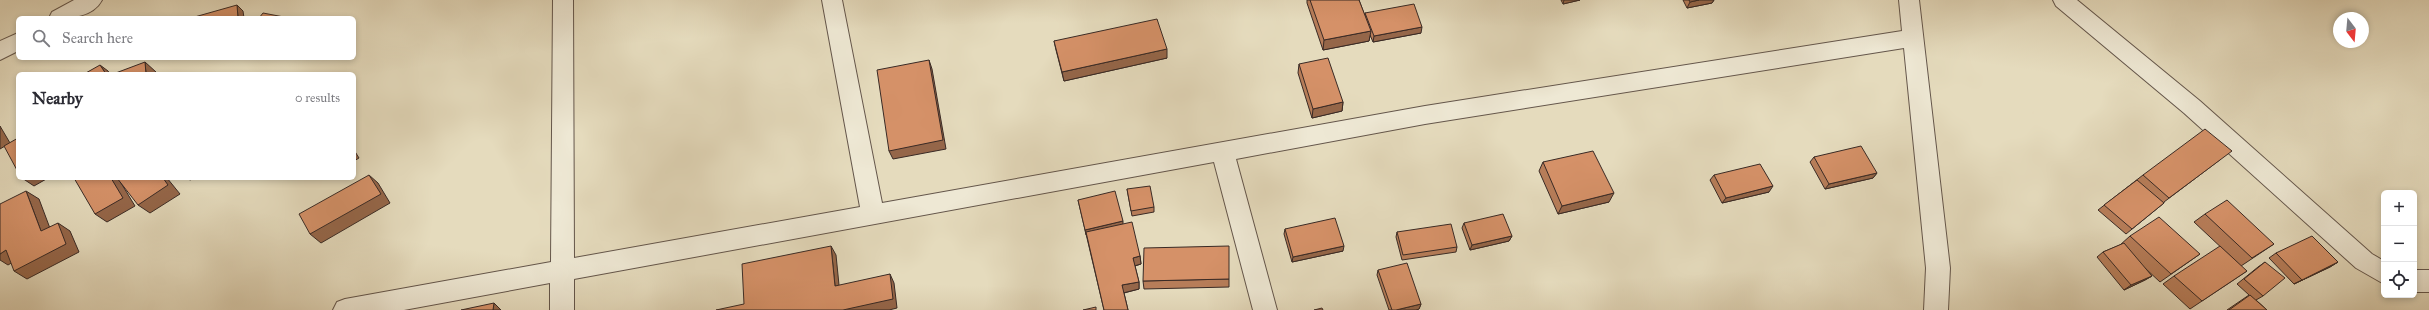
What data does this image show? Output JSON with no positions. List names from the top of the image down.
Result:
{
  "north": "bottom",
  "page": {
    "search": "Search here",
    "heading": ["Nearby", "0 results"],
    "map_buttons": ["+", "−"]
  }
}
